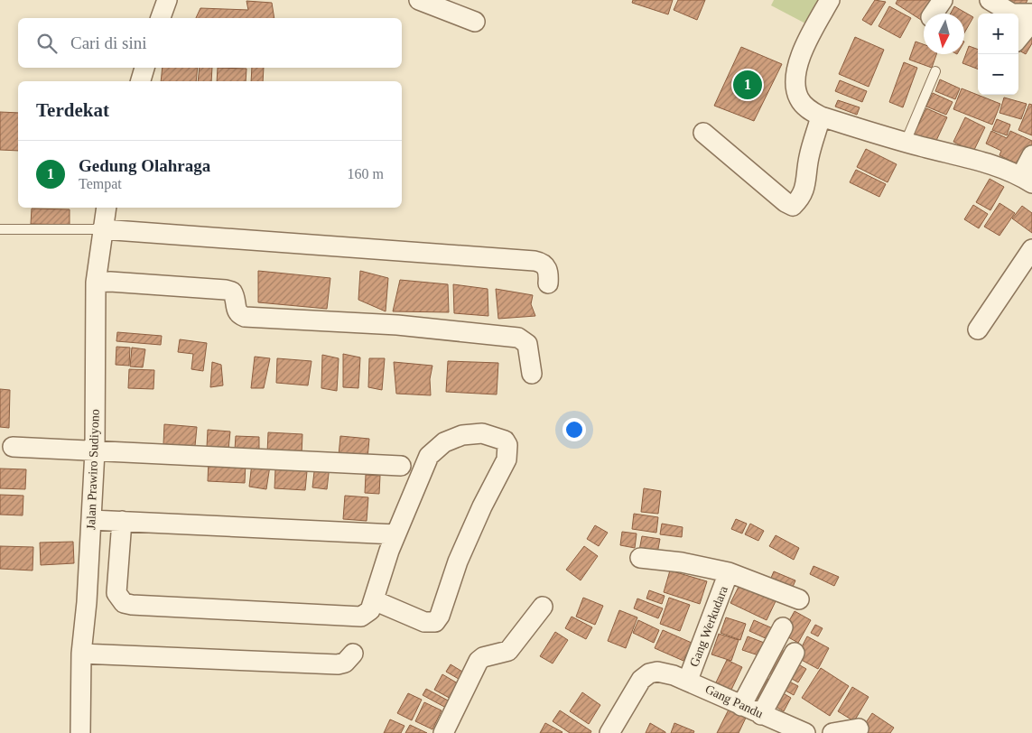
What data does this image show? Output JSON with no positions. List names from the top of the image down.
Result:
{
  "streets": {
    "street": ["Jalan Prawiro Sudiyono", "Gang Werkudara", "Gang Pandu"]
  },
  "crossings": [
    ["Gang Werkudara", "Gang Pandu"]
  ],
  "north": "bottom",
  "page": {
    "map_buttons": ["+", "−"],
    "search": "Cari di sini",
    "pins": "1",
    "heading": "Terdekat",
    "list": [
      {
        "mark": "1",
        "name": "Gedung Olahraga",
        "note": "Tempat",
        "value": "160 m"
      }
    ]
  }
}
